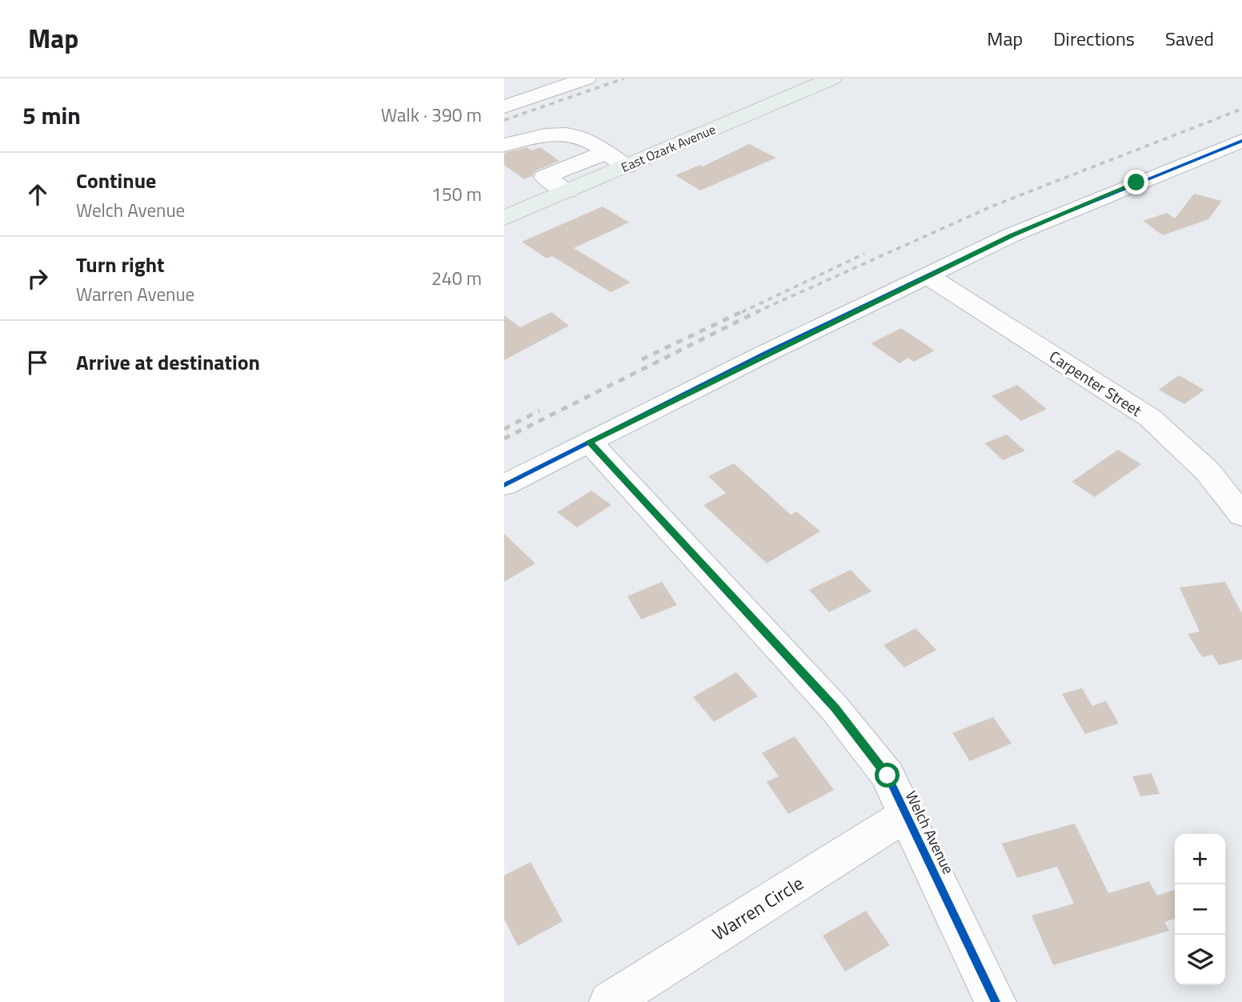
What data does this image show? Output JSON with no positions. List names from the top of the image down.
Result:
{
  "streets": {
    "main road": ["East Ozark Avenue"],
    "street": ["Carpenter Street", "Welch Avenue", "Warren Circle"]
  },
  "crossings": [
    ["Welch Avenue", "Warren Circle"]
  ],
  "page": {
    "header": "Map",
    "nav": ["Map", "Directions", "Saved"],
    "heading": ["5 min", "Walk · 390 m"],
    "list": [
      ["Continue", "Welch Avenue", "150 m"],
      ["Turn right", "Warren Avenue", "240 m"],
      "Arrive at destination"
    ],
    "map_buttons": ["+", "−"]
  }
}
